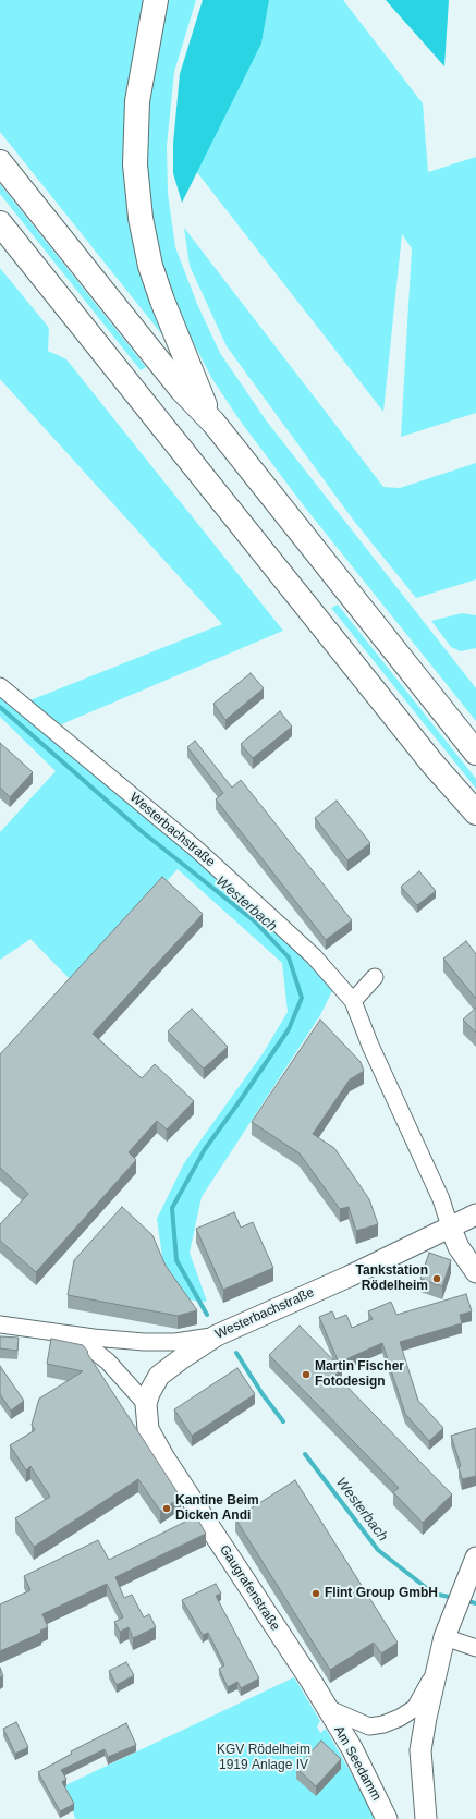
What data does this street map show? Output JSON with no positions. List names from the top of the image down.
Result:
{
  "streets": {
    "main road": ["Westerbachstraße", "Gaugrafenstraße", "Am Seedamm"]
  },
  "crossings": [
    ["Westerbachstraße", "Gaugrafenstraße"],
    ["Gaugrafenstraße", "Am Seedamm"]
  ],
  "water": ["Westerbach"],
  "parks": ["KGV Rödelheim 1919 Anlage IV"],
  "places": [
    "Tankstation Rödelheim",
    "Martin Fischer Fotodesign",
    "Kantine Beim Dicken Andi",
    "Flint Group GmbH"
  ]
}
